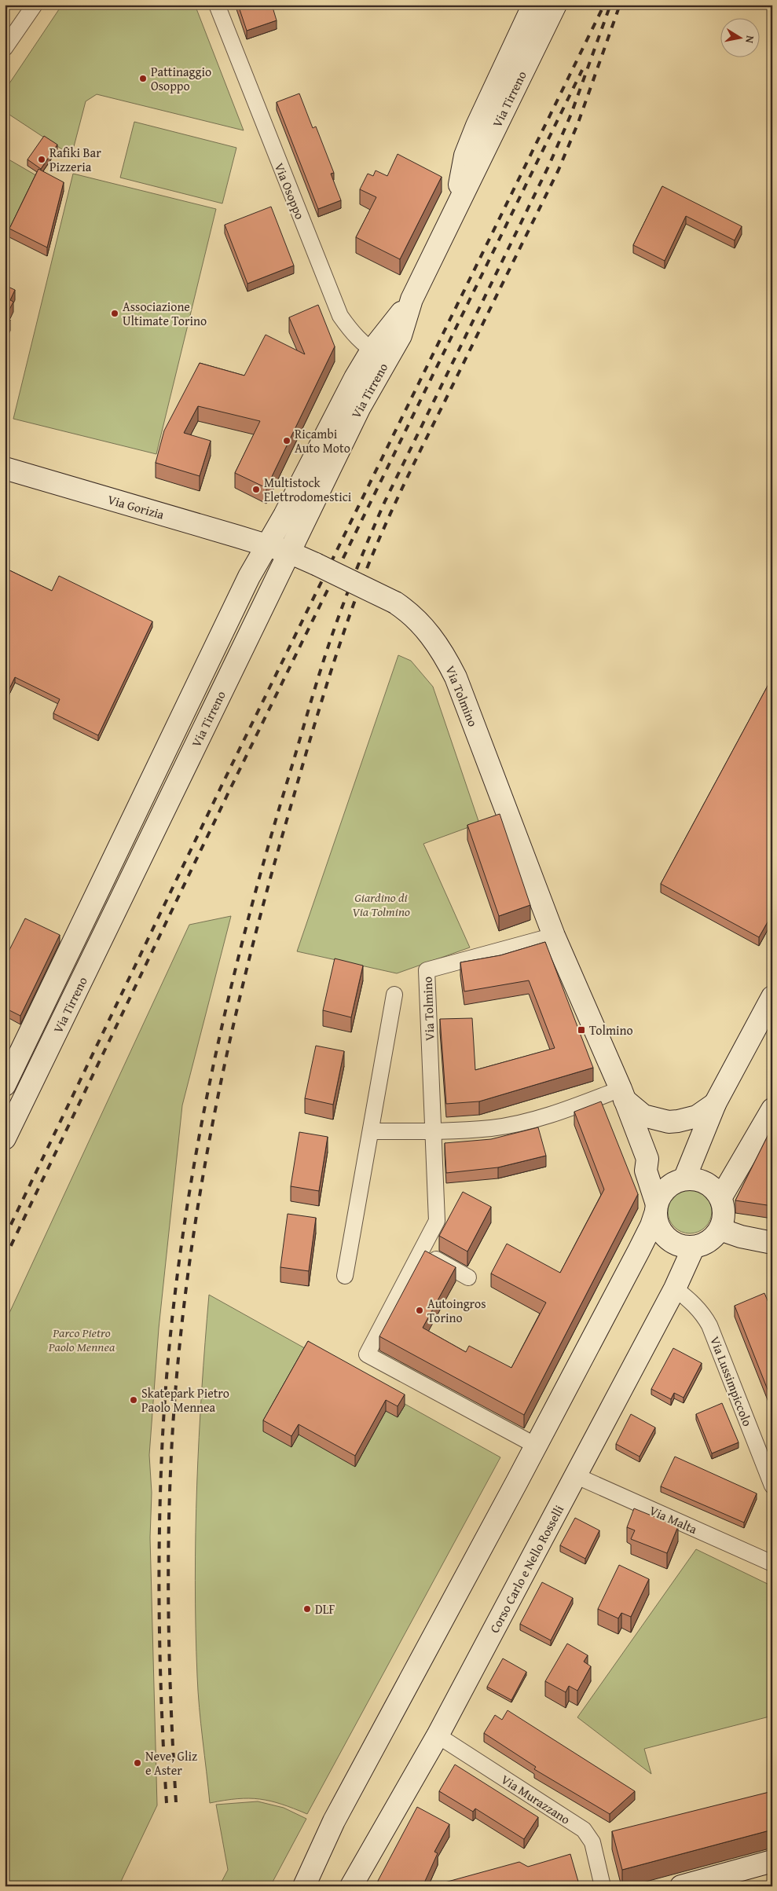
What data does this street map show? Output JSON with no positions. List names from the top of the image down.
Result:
{
  "streets": {
    "street": [
      "Via Tirreno",
      "Via Osoppo",
      "Via Gorizia",
      "Via Tolmino",
      "Via Lussimpiccolo",
      "Via Malta",
      "Corso Carlo e Nello Rosselli",
      "Via Murazzano"
    ]
  },
  "crossings": [
    ["Via Tirreno", "Via Osoppo"],
    ["Via Tirreno", "Via Gorizia"],
    ["Via Tirreno", "Via Tolmino"],
    ["Via Gorizia", "Via Tolmino"],
    ["Via Tolmino", "Corso Carlo e Nello Rosselli"],
    ["Via Lussimpiccolo", "Corso Carlo e Nello Rosselli"],
    ["Via Malta", "Corso Carlo e Nello Rosselli"],
    ["Corso Carlo e Nello Rosselli", "Via Murazzano"]
  ],
  "parks": ["Giardino di Via Tolmino", "Parco Pietro Paolo Mennea"],
  "places": {
    "other": [
      "Pattinaggio Osoppo",
      "Rafiki Bar Pizzeria",
      "Associazione Ultimate Torino",
      "Ricambi Auto Moto",
      "Multistock Elettrodomestici",
      "Autoingros Torino",
      "Skatepark Pietro Paolo Mennea",
      "DLF",
      "Neve, Gliz e Aster"
    ],
    "transit": ["Tolmino"]
  },
  "north": "right"
}
